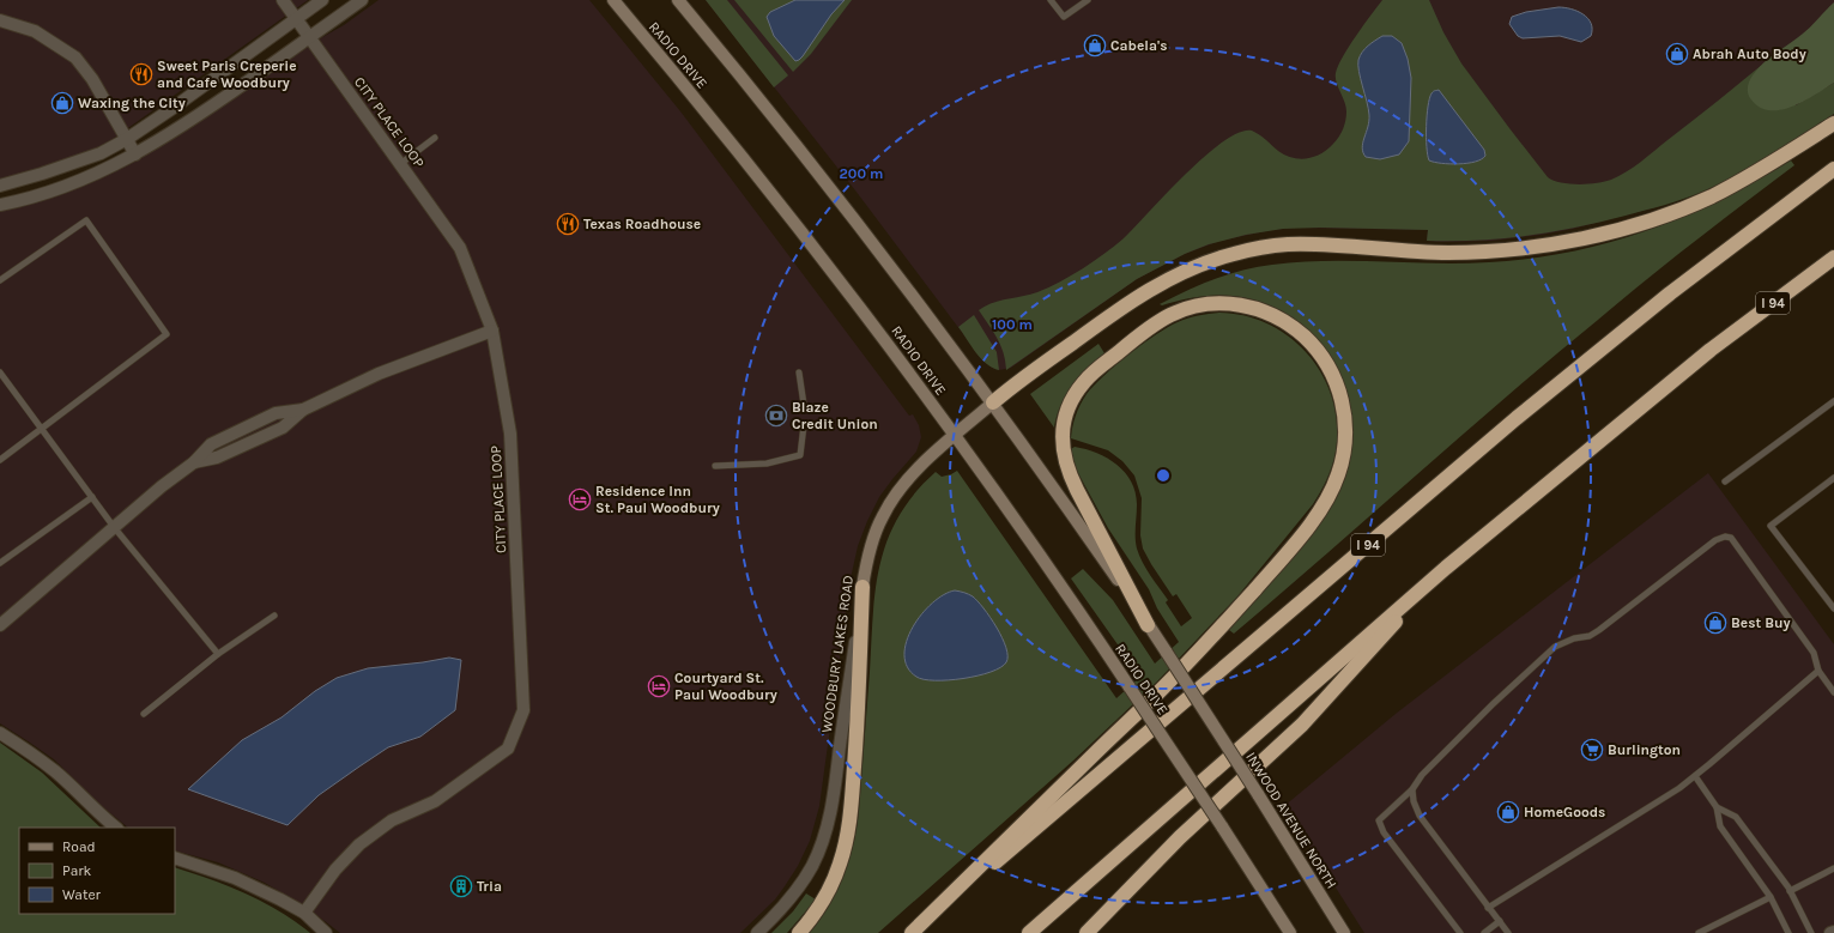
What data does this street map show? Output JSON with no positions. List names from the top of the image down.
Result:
{
  "streets": {
    "highway": ["I 94"],
    "main road": ["RADIO DRIVE", "WOODBURY LAKES ROAD", "INWOOD AVENUE NORTH"],
    "street": ["CITY PLACE LOOP"]
  },
  "crossings": [
    ["RADIO DRIVE", "WOODBURY LAKES ROAD"]
  ],
  "places": {
    "shop": [
      "Cabela's",
      "Abrah Auto Body",
      "Waxing the City",
      "Best Buy",
      "HomeGoods"
    ],
    "restaurant": ["Sweet Paris Creperie and Cafe Woodbury", "Texas Roadhouse"],
    "bank": ["Blaze Credit Union"],
    "hotel": ["Residence Inn St. Paul Woodbury", "Courtyard St. Paul Woodbury"],
    "supermarket": ["Burlington"],
    "building": ["Tria"]
  },
  "legend": ["Road", "Park", "Water"],
  "rings": ["200 m", "100 m"]
}
